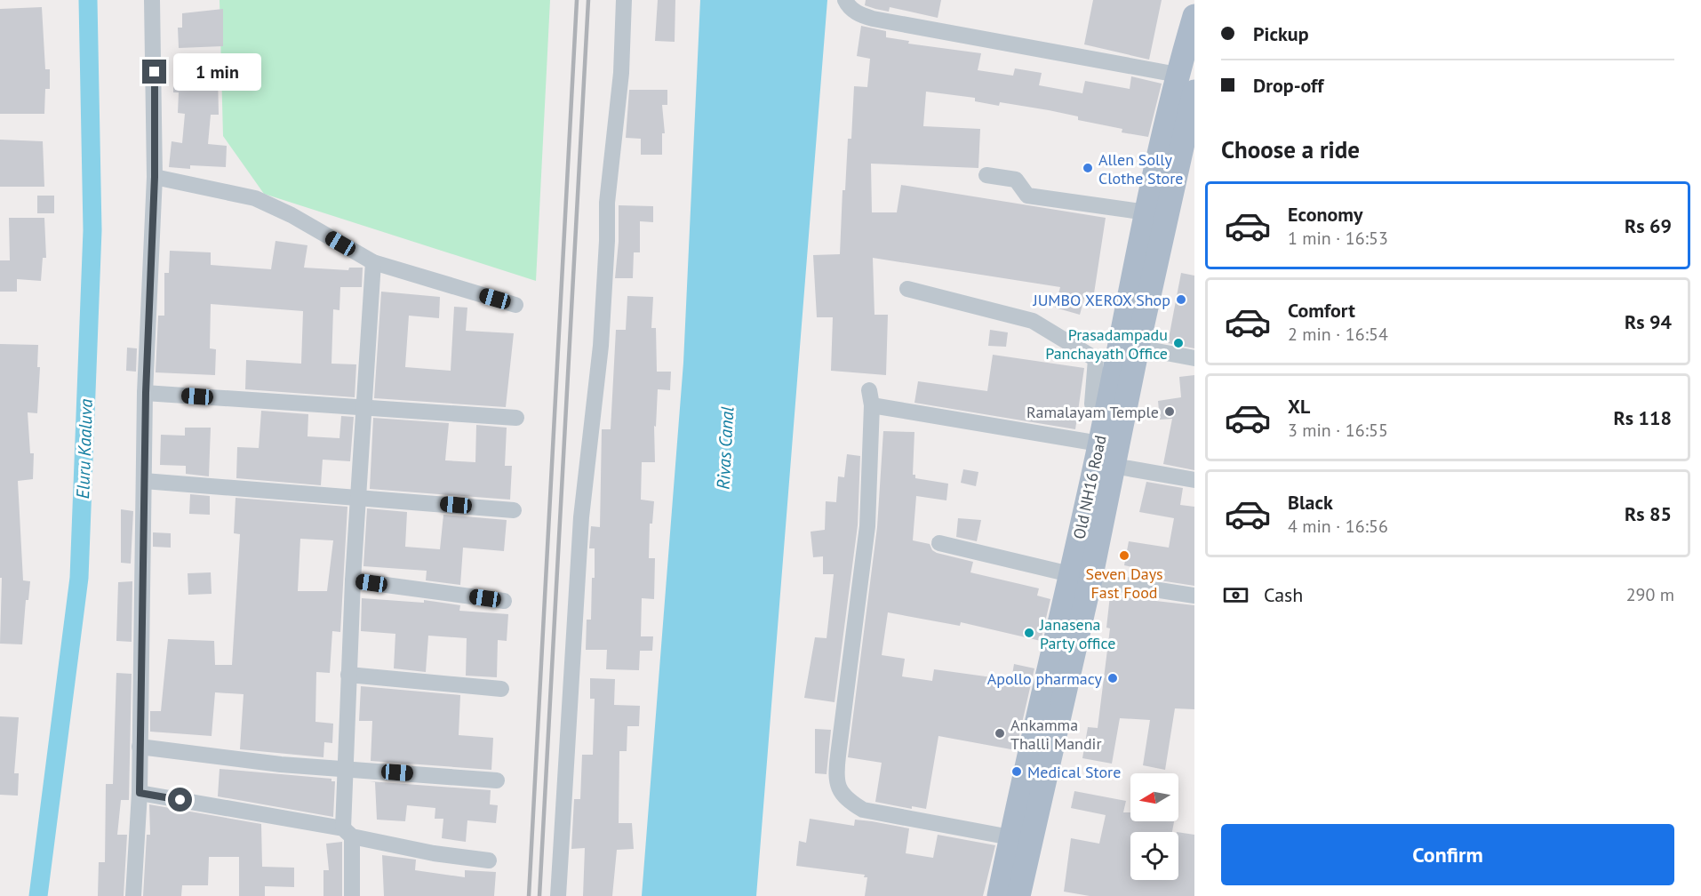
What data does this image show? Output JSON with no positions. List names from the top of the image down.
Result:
{
  "streets": {
    "main road": ["Old NH16 Road"]
  },
  "water": ["Rivas Canal", "Eluru Kaaluva"],
  "places": [
    "Allen Solly Clothe Store",
    "JUMBO XEROX Shop",
    "Prasadampadu Panchayath Office",
    "Ramalayam Temple",
    "Seven Days Fast Food",
    "Janasena Party office",
    "Apollo pharmacy",
    "Ankamma Thalli Mandir",
    "Medical Store"
  ],
  "north": "left",
  "page": {
    "banner": ["Pickup", "Drop-off"],
    "bubble": "1 min",
    "heading": "Choose a ride",
    "list": [
      {
        "name": "Economy",
        "note": "1 min · 16:53",
        "value": "Rs 69"
      },
      {
        "name": "Comfort",
        "note": "2 min · 16:54",
        "value": "Rs 94"
      },
      {
        "name": "XL",
        "note": "3 min · 16:55",
        "value": "Rs 118"
      },
      {
        "name": "Black",
        "note": "4 min · 16:56",
        "value": "Rs 85"
      }
    ],
    "pay": ["Cash", "290 m"],
    "buttons": "Confirm"
  }
}
